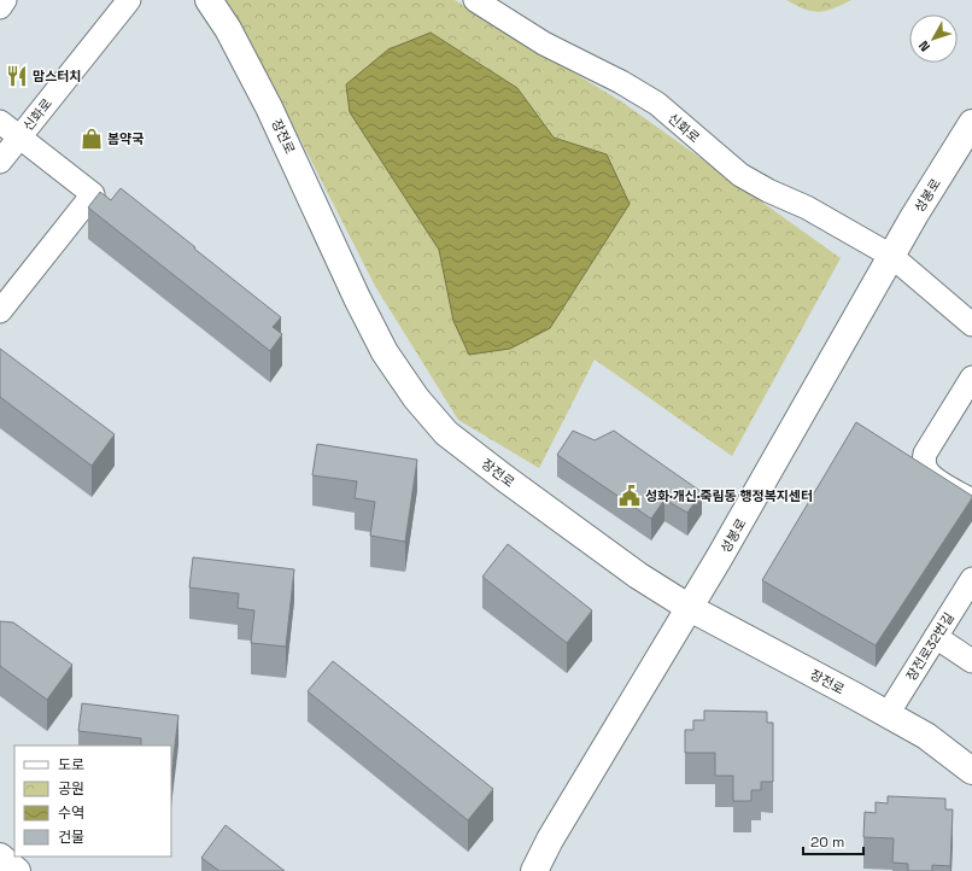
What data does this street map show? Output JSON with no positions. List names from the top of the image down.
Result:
{
  "streets": {
    "street": [
      "신화로",
      "장전로",
      "성봉로",
      "장전로32번길"
    ]
  },
  "crossings": [
    ["신화로", "성봉로"],
    ["장전로", "성봉로"],
    ["장전로", "장전로32번길"]
  ],
  "places": {
    "restaurant": ["맘스터치"],
    "shop": ["봄약국"],
    "public building": ["성화·개신·죽림동 행정복지센터"]
  },
  "legend": [
    "도로",
    "공원",
    "수역",
    "건물"
  ],
  "scale_bar": "20 m",
  "north": "bottom left"
}
